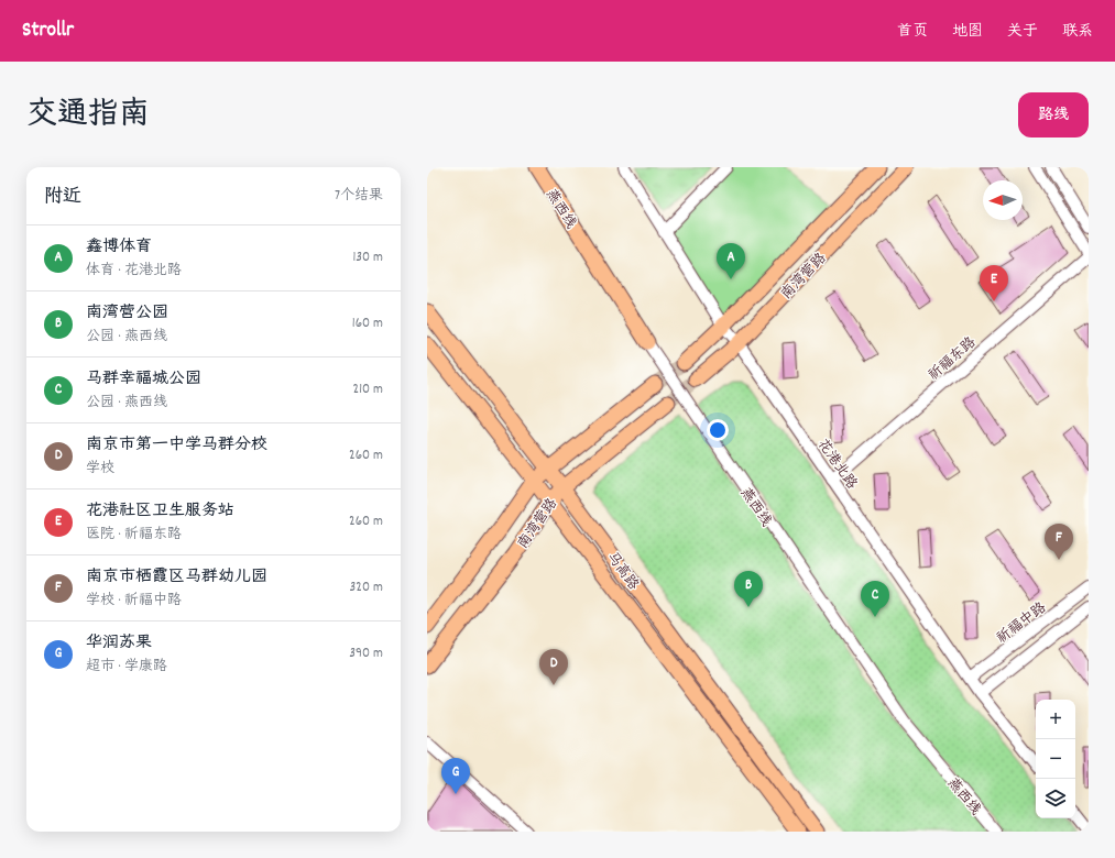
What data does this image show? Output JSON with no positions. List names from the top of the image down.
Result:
{
  "streets": {
    "main road": ["燕西线", "南湾营路", "马高路"],
    "street": ["祈福东路", "花港北路", "祈福中路"]
  },
  "crossings": [
    ["南湾营路", "花港北路"],
    ["南湾营路", "马高路"],
    ["祈福东路", "花港北路"],
    ["花港北路", "祈福中路"]
  ],
  "north": "left",
  "page": {
    "header": "Strollr",
    "nav": [
      "首页",
      "地图",
      "关于",
      "联系"
    ],
    "title": "交通指南",
    "buttons": "路线",
    "heading": ["附近", "7个结果"],
    "list": [
      {
        "mark": "A",
        "name": "鑫博体育",
        "note": "体育 · 花港北路",
        "value": "130 m"
      },
      {
        "mark": "B",
        "name": "南湾营公园",
        "note": "公园 · 燕西线",
        "value": "160 m"
      },
      {
        "mark": "C",
        "name": "马群幸福城公园",
        "note": "公园 · 燕西线",
        "value": "210 m"
      },
      {
        "mark": "D",
        "name": "南京市第一中学马群分校",
        "note": "学校",
        "value": "260 m"
      },
      {
        "mark": "E",
        "name": "花港社区卫生服务站",
        "note": "医院 · 祈福东路",
        "value": "260 m"
      },
      {
        "mark": "F",
        "name": "南京市栖霞区马群幼儿园",
        "note": "学校 · 祈福中路",
        "value": "320 m"
      },
      {
        "mark": "G",
        "name": "华润苏果",
        "note": "超市 · 学康路",
        "value": "390 m"
      }
    ],
    "pins": [
      "A",
      "E",
      "F",
      "B",
      "C",
      "D",
      "G"
    ],
    "map_buttons": ["+", "−"]
  }
}
